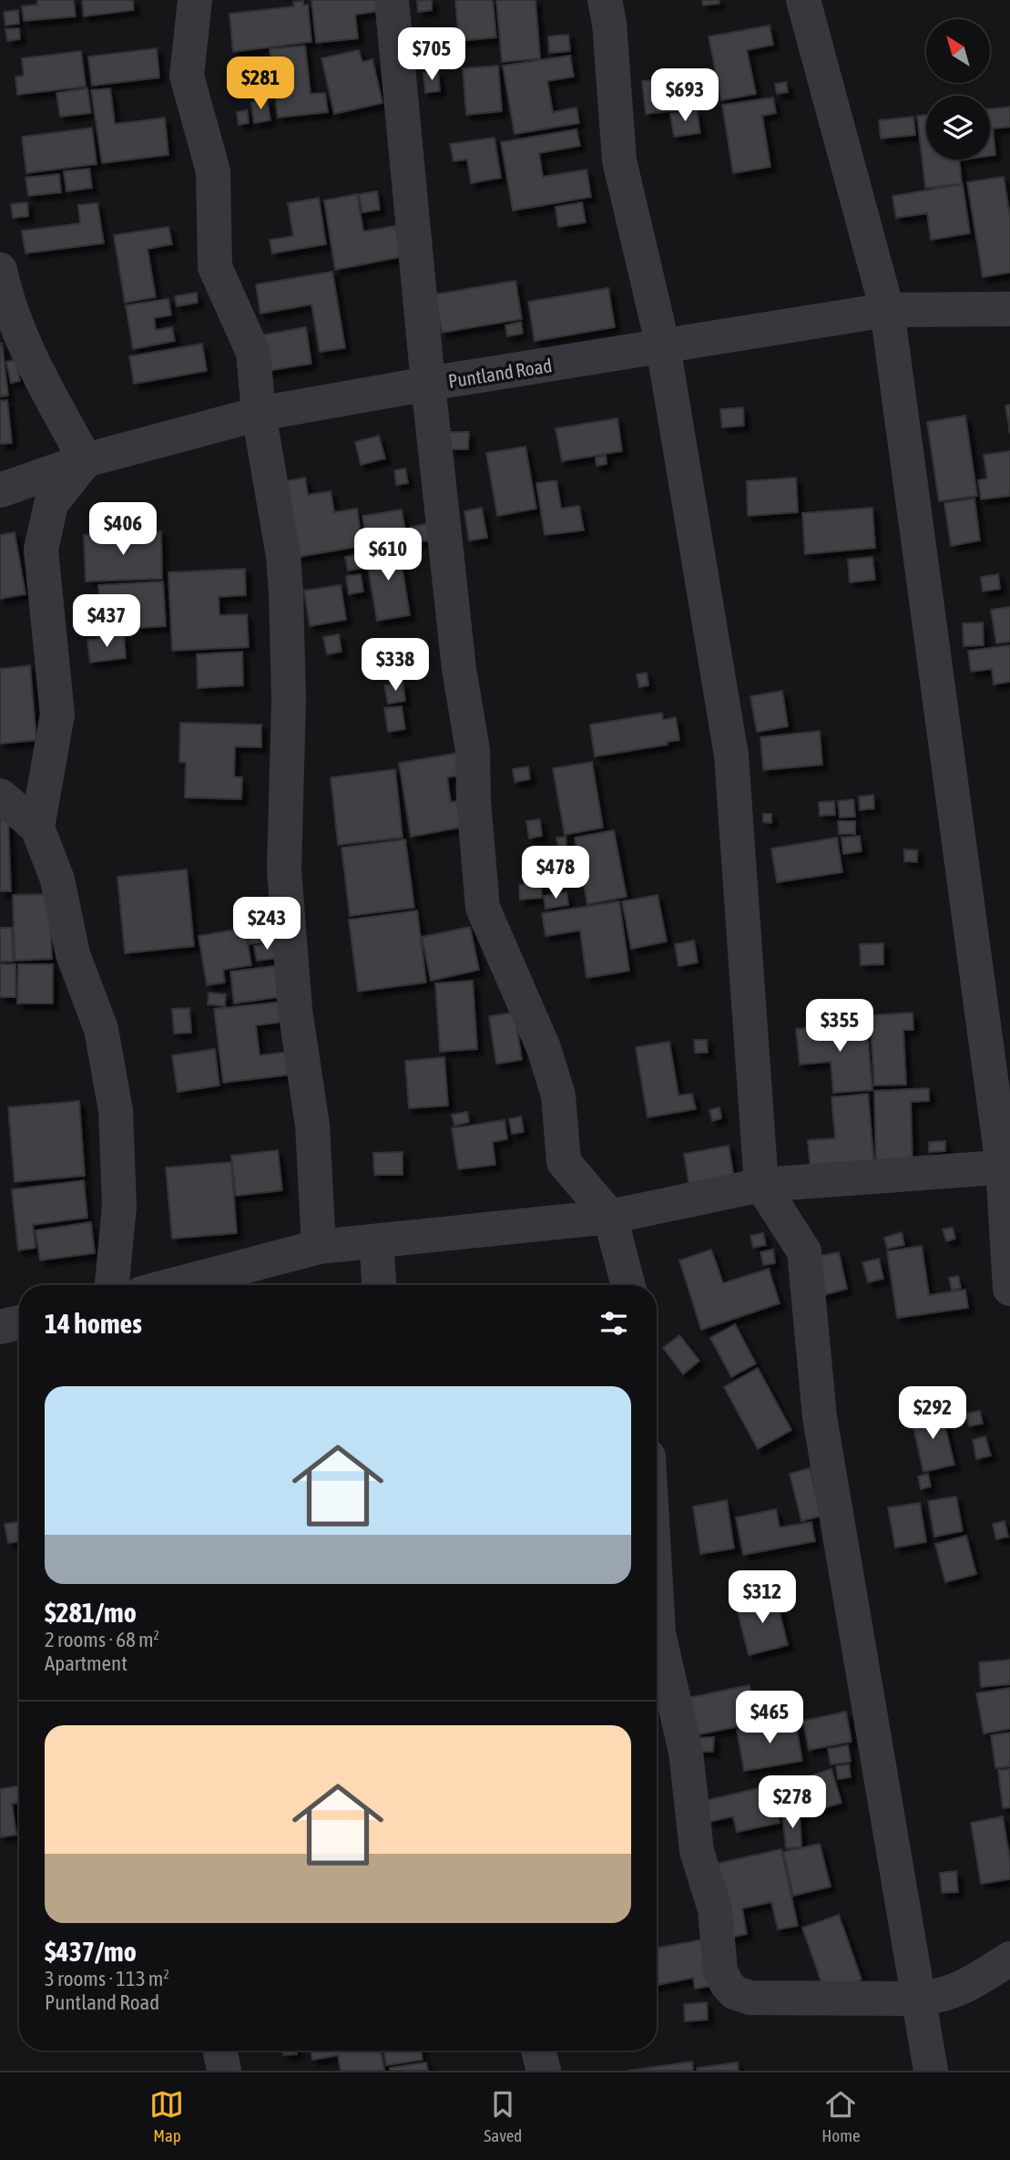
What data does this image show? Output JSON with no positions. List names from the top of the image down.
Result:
{
  "streets": {
    "street": ["Puntland Road"]
  },
  "north": "top left",
  "page": {
    "price": [
      "$705",
      "$281",
      "$693",
      "$406",
      "$610",
      "$437",
      "$338",
      "$478",
      "$243",
      "$355",
      "$292",
      "$312",
      "$465",
      "$278"
    ],
    "heading": "14 homes",
    "list": [
      {
        "name": "$281/mo",
        "note": "2 rooms · 68 m² · Apartment"
      },
      {
        "name": "$437/mo",
        "note": "3 rooms · 113 m² · Puntland Road"
      }
    ],
    "tabs": ["Map", "Saved", "Home"]
  }
}
